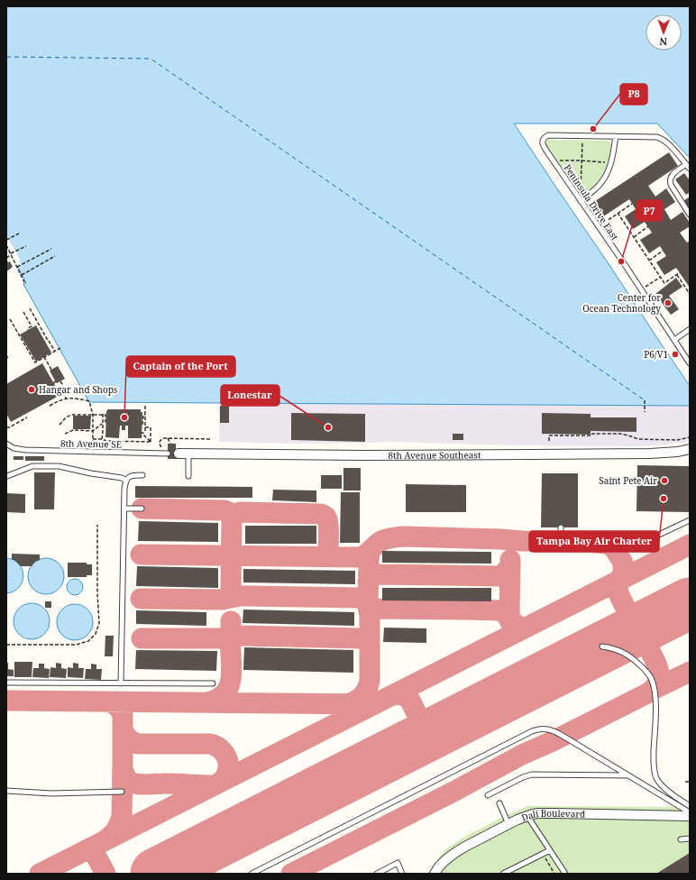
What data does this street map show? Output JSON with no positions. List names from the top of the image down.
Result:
{
  "streets": {
    "street": ["8th Avenue Southeast", "Dali Boulevard"],
    "lane": ["Peninsula Drive East", "8th Avenue SE"]
  },
  "places": [
    "P8",
    "P7",
    "Center for Ocean Technology",
    "P6/V1",
    "Hangar and Shops",
    "Captain of the Port",
    "Lonestar",
    "Saint Pete Air",
    "Tampa Bay Air Charter"
  ],
  "north": "bottom"
}
